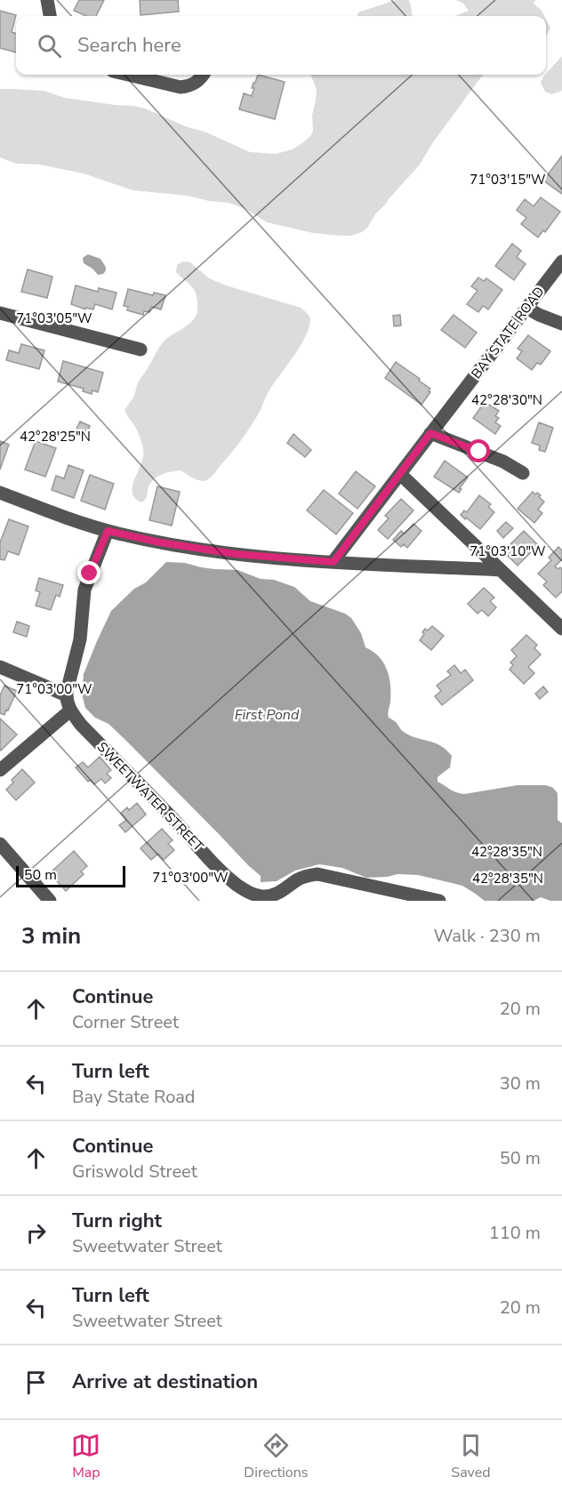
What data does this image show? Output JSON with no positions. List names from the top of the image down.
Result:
{
  "streets": {
    "street": ["BAY STATE ROAD", "SWEETWATER STREET"]
  },
  "water": ["First Pond"],
  "scale_bar": "50 m",
  "page": {
    "search": "Search here",
    "scale": "50 m",
    "heading": ["3 min", "Walk · 230 m"],
    "list": [
      ["Continue", "Corner Street", "20 m"],
      ["Turn left", "Bay State Road", "30 m"],
      ["Continue", "Griswold Street", "50 m"],
      ["Turn right", "Sweetwater Street", "110 m"],
      ["Turn left", "Sweetwater Street", "20 m"],
      "Arrive at destination"
    ],
    "nav": ["Map", "Directions", "Saved"]
  },
  "coordinates": [
    "71°03'15\"W",
    "71°03'05\"W",
    "42°28'30\"N",
    "42°28'25\"N",
    "71°03'10\"W",
    "71°03'00\"W",
    "42°28'35\"N"
  ]
}
